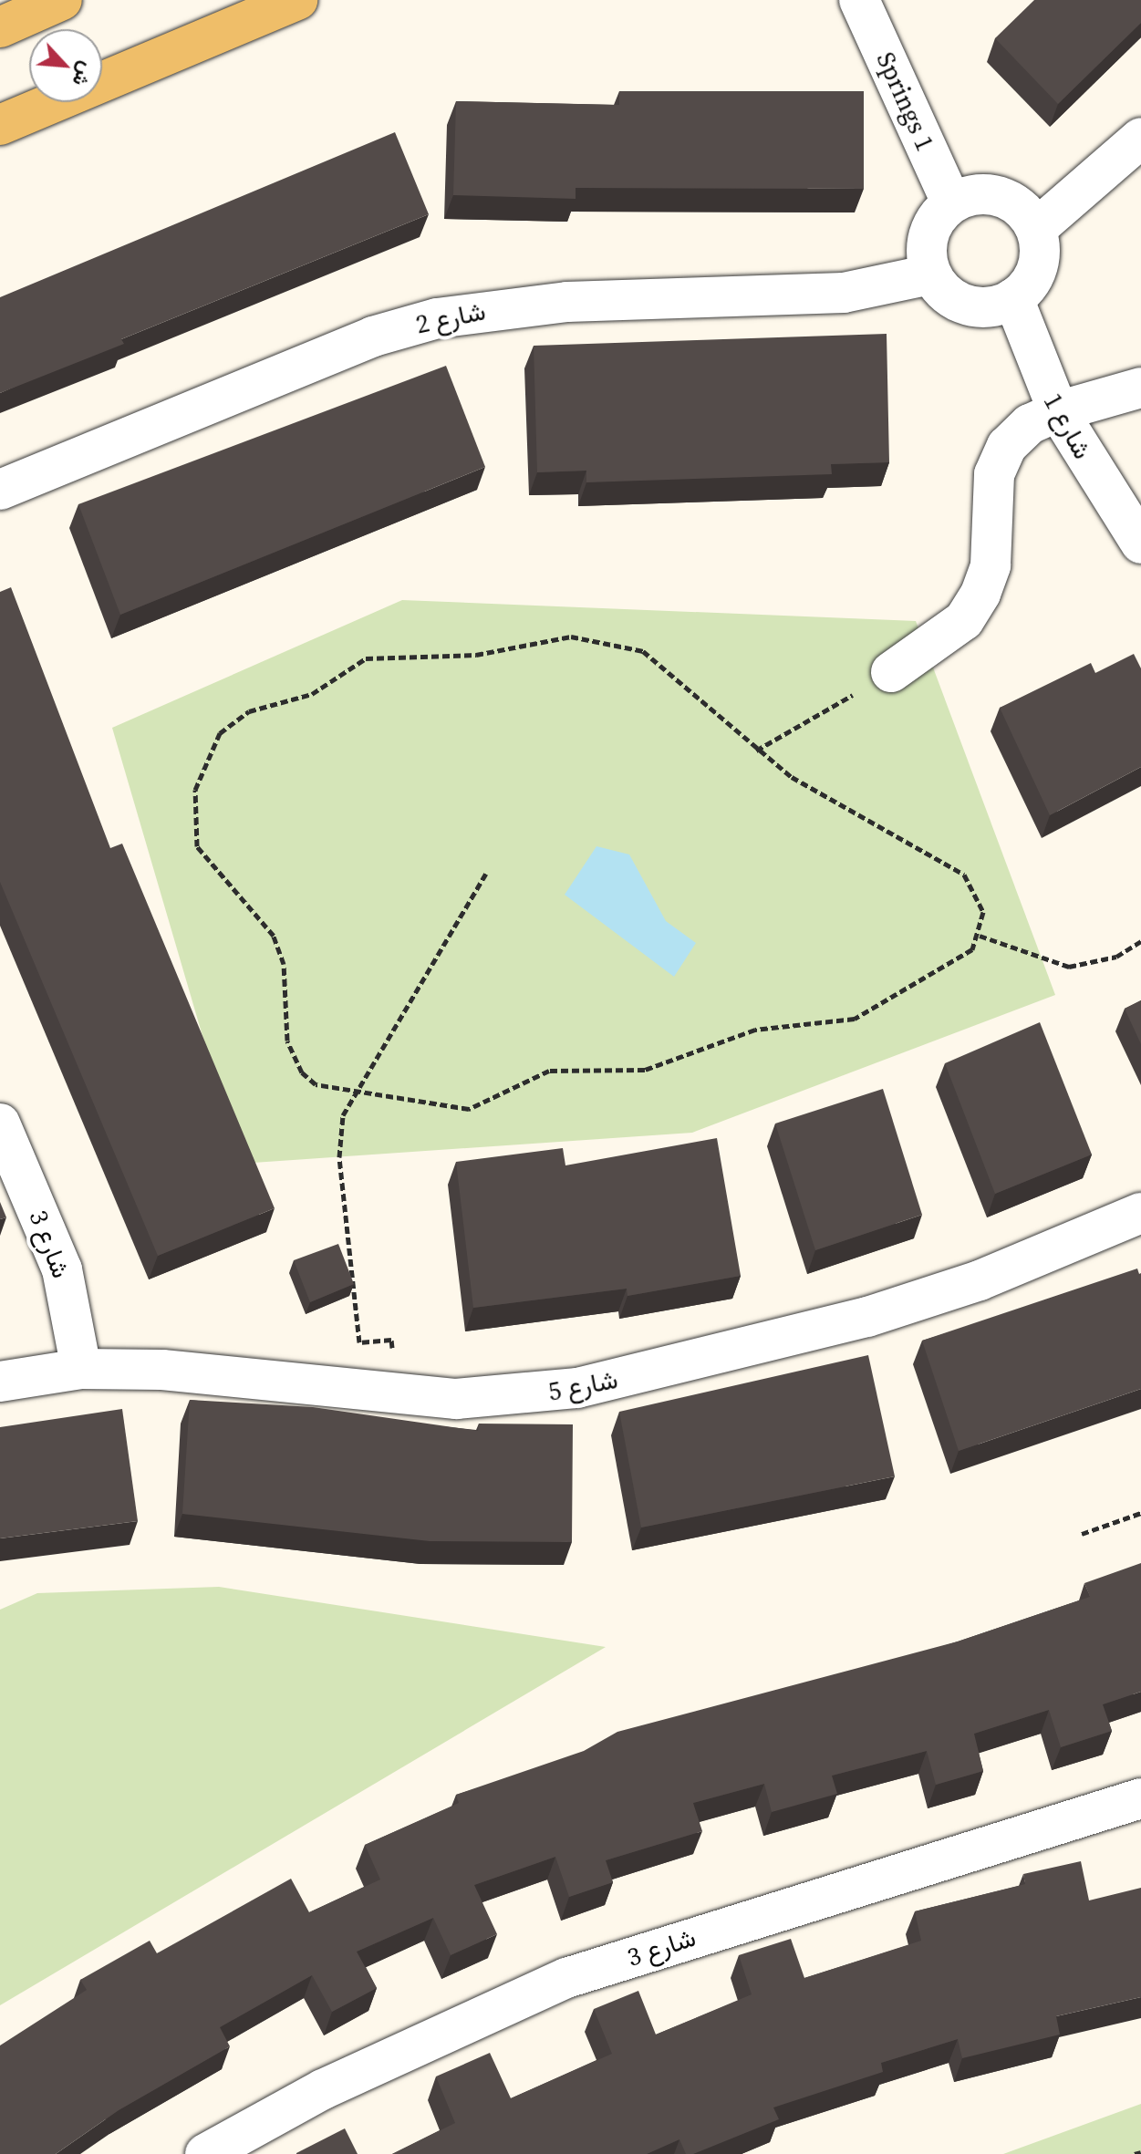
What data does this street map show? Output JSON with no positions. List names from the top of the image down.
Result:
{
  "streets": {
    "street": [
      "Springs 1",
      "شارع 2",
      "شارع 1",
      "شارع 3",
      "شارع 5"
    ]
  },
  "crossings": [
    ["Springs 1", "شارع 2"],
    ["Springs 1", "شارع 1"],
    ["شارع 2", "شارع 1"],
    ["شارع 3", "شارع 5"]
  ],
  "north": "bottom right"
}
